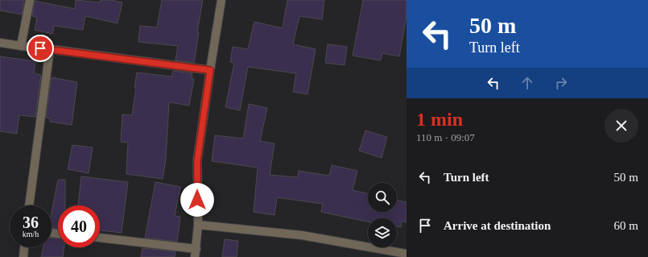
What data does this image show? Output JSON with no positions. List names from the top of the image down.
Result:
{
  "page": {
    "turn": ["50 m", "Turn left"],
    "heading": ["1 min", "110 m · 09:07"],
    "list": [
      {
        "name": "Turn left",
        "value": "50 m"
      },
      {
        "name": "Arrive at destination",
        "value": "60 m"
      }
    ],
    "speed": "36 km/h",
    "limit": "40"
  }
}
